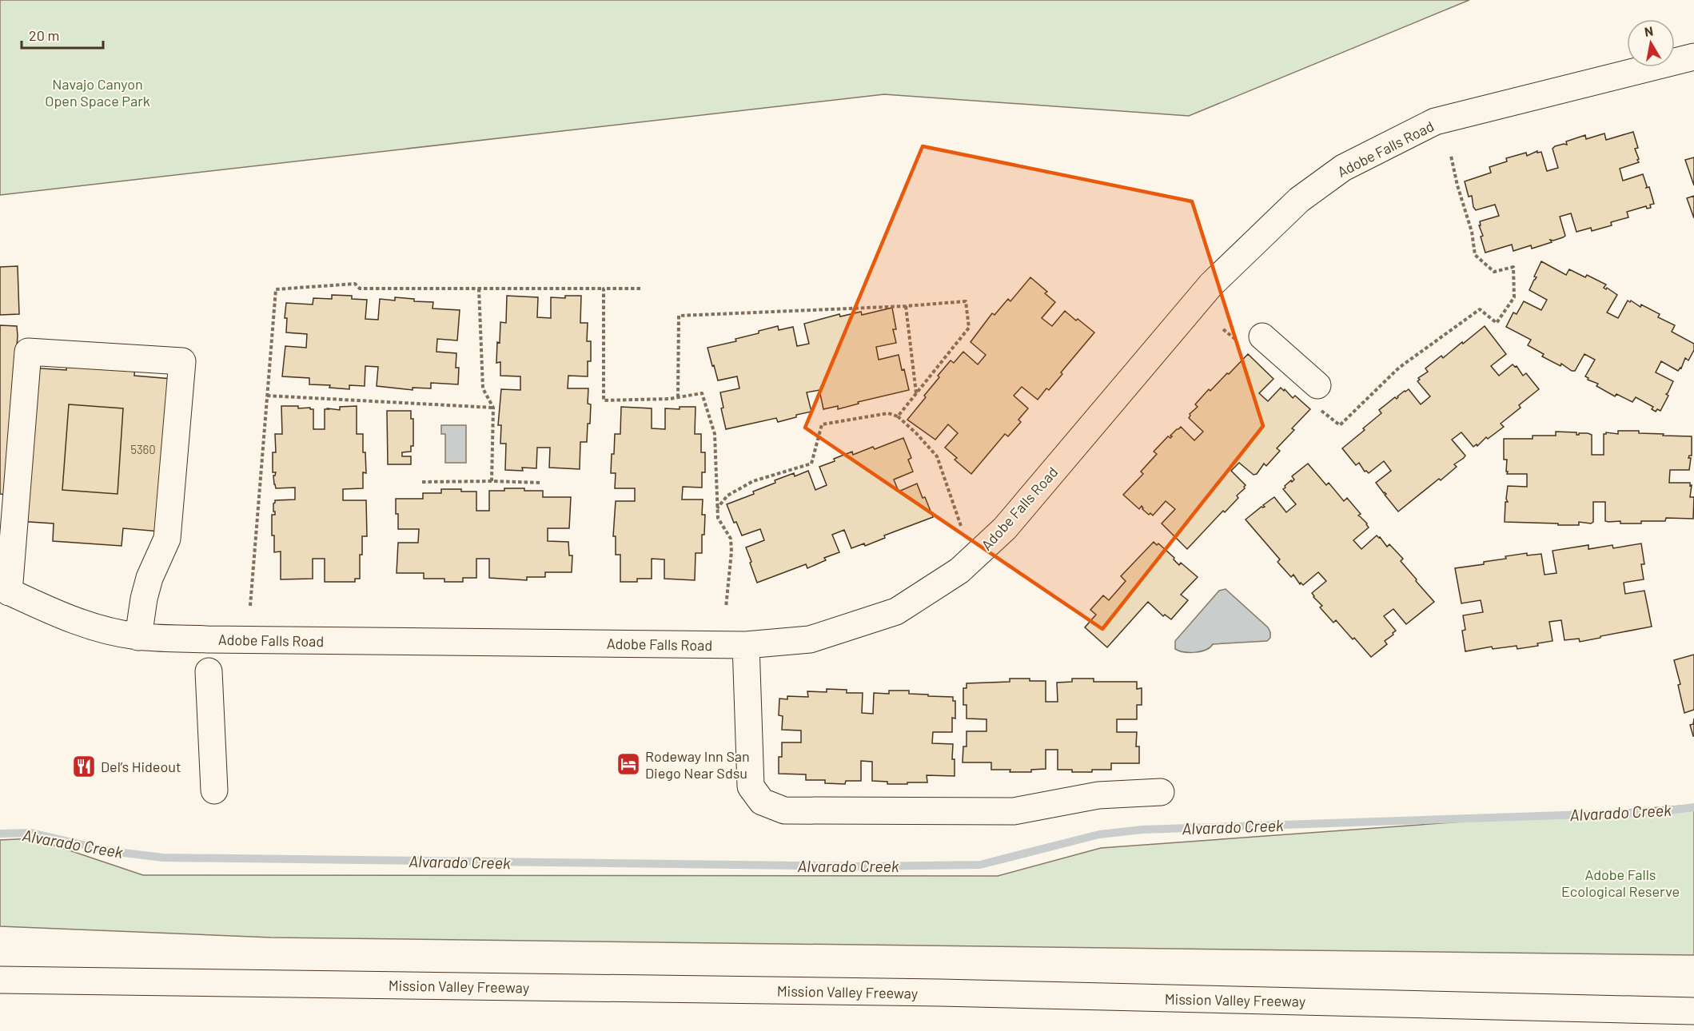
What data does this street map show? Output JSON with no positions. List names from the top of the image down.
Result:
{
  "streets": {
    "main road": ["Adobe Falls Road", "Mission Valley Freeway"]
  },
  "water": ["Alvarado Creek"],
  "parks": ["Navajo Canyon Open Space Park", "Adobe Falls Ecological Reserve"],
  "places": {
    "hotel": ["Rodeway Inn San Diego Near Sdsu"],
    "restaurant": ["Del’s Hideout"]
  },
  "house_numbers": ["5360"],
  "scale_bar": "20 m",
  "north": "top"
}
